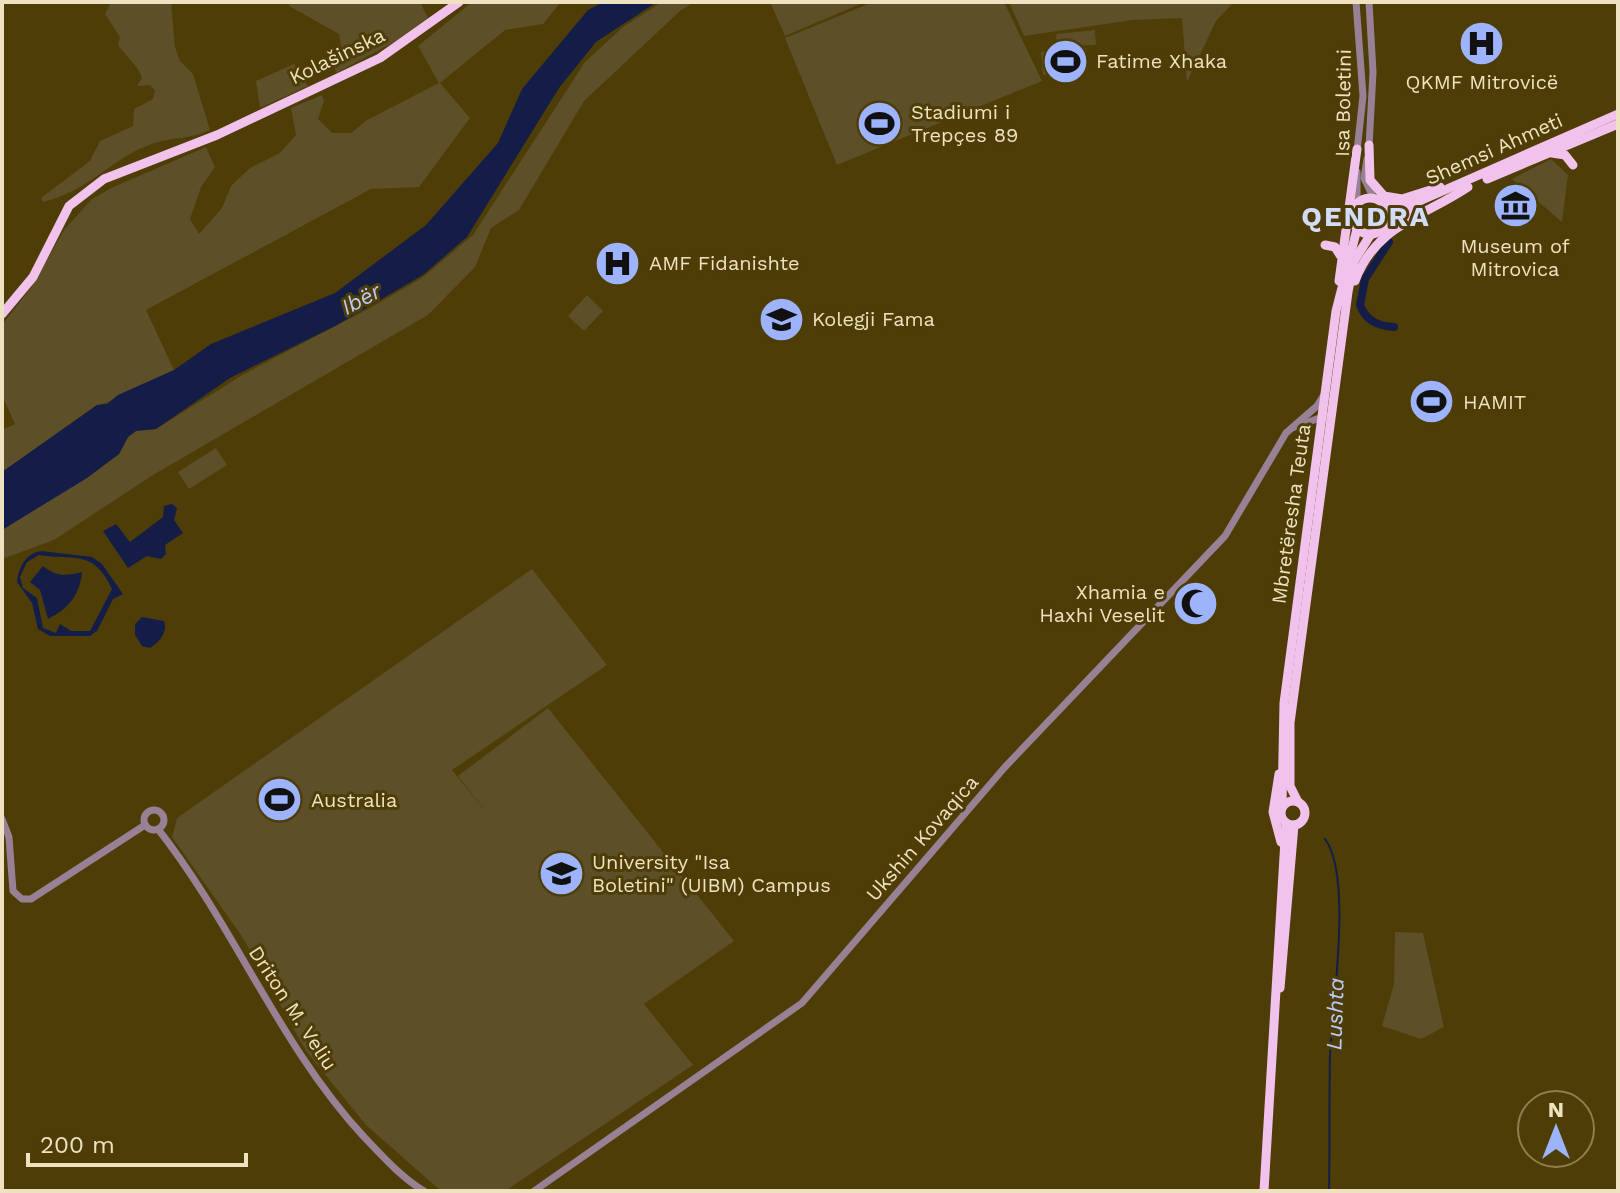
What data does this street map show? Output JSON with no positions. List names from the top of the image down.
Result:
{
  "streets": {
    "main road": ["Kolašinska", "Shemsi Ahmeti", "Mbretëresha Teuta"],
    "street": ["Isa Boletini", "Ukshin Kovaqica", "Driton M. Veliu"]
  },
  "crossings": [
    ["Isa Boletini", "Shemsi Ahmeti"],
    ["Isa Boletini", "Mbretëresha Teuta"],
    ["Shemsi Ahmeti", "Mbretëresha Teuta"],
    ["Mbretëresha Teuta", "Ukshin Kovaqica"]
  ],
  "districts": ["QENDRA"],
  "water": ["Ibër", "Lushta"],
  "places": {
    "hospital": ["QKMF Mitrovicë", "AMF Fidanishte"],
    "sports": [
      "Fatime Xhaka",
      "Stadiumi i Trepçes 89",
      "HAMIT",
      "Australia"
    ],
    "museum": ["Museum of Mitrovica"],
    "school or university": ["Kolegji Fama", "University \"Isa Boletini\" (UIBM) Campus"],
    "mosque": ["Xhamia e Haxhi Veselit"]
  },
  "scale_bar": "200 m",
  "north": "top"
}
